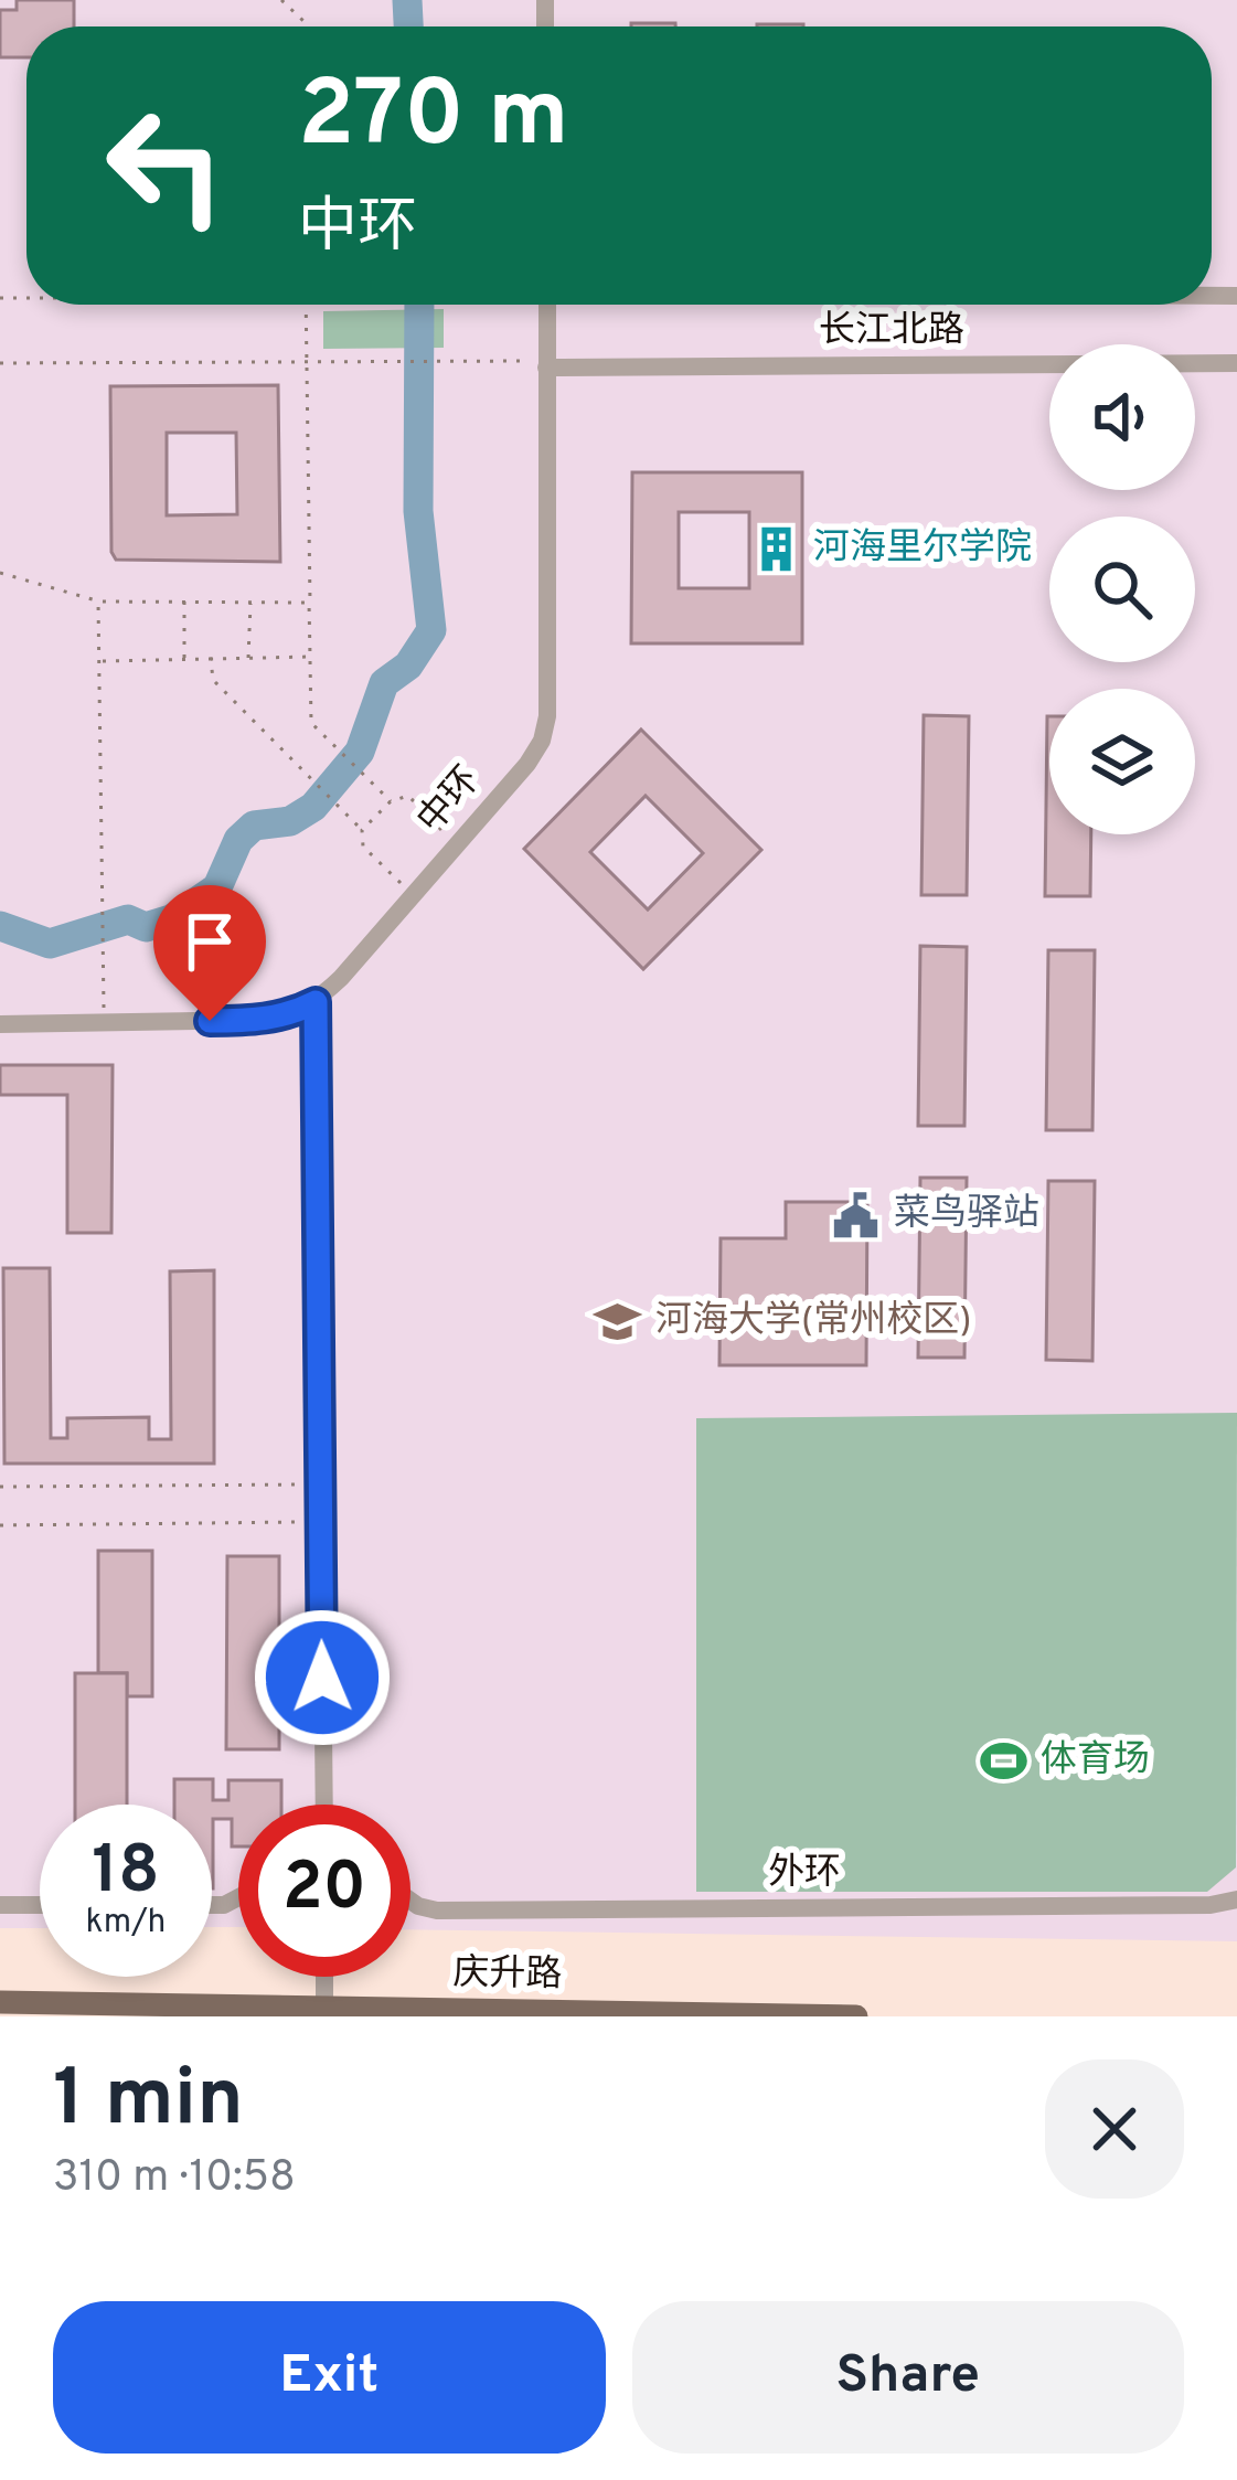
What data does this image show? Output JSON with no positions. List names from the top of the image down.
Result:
{
  "streets": {
    "main road": ["庆升路"],
    "lane": ["长江北路", "中环", "外环"]
  },
  "crossings": [
    ["长江北路", "中环"]
  ],
  "places": {
    "building": ["河海里尔学院"],
    "public building": ["菜鸟驿站"],
    "school or university": ["河海大学(常州校区)"],
    "sports": ["体育场"]
  },
  "page": {
    "turn": ["270 m", "中环"],
    "speed": "18 km/h",
    "limit": "20",
    "heading": ["1 min", "310 m · 10:58"],
    "buttons": ["Exit", "Share"]
  }
}
